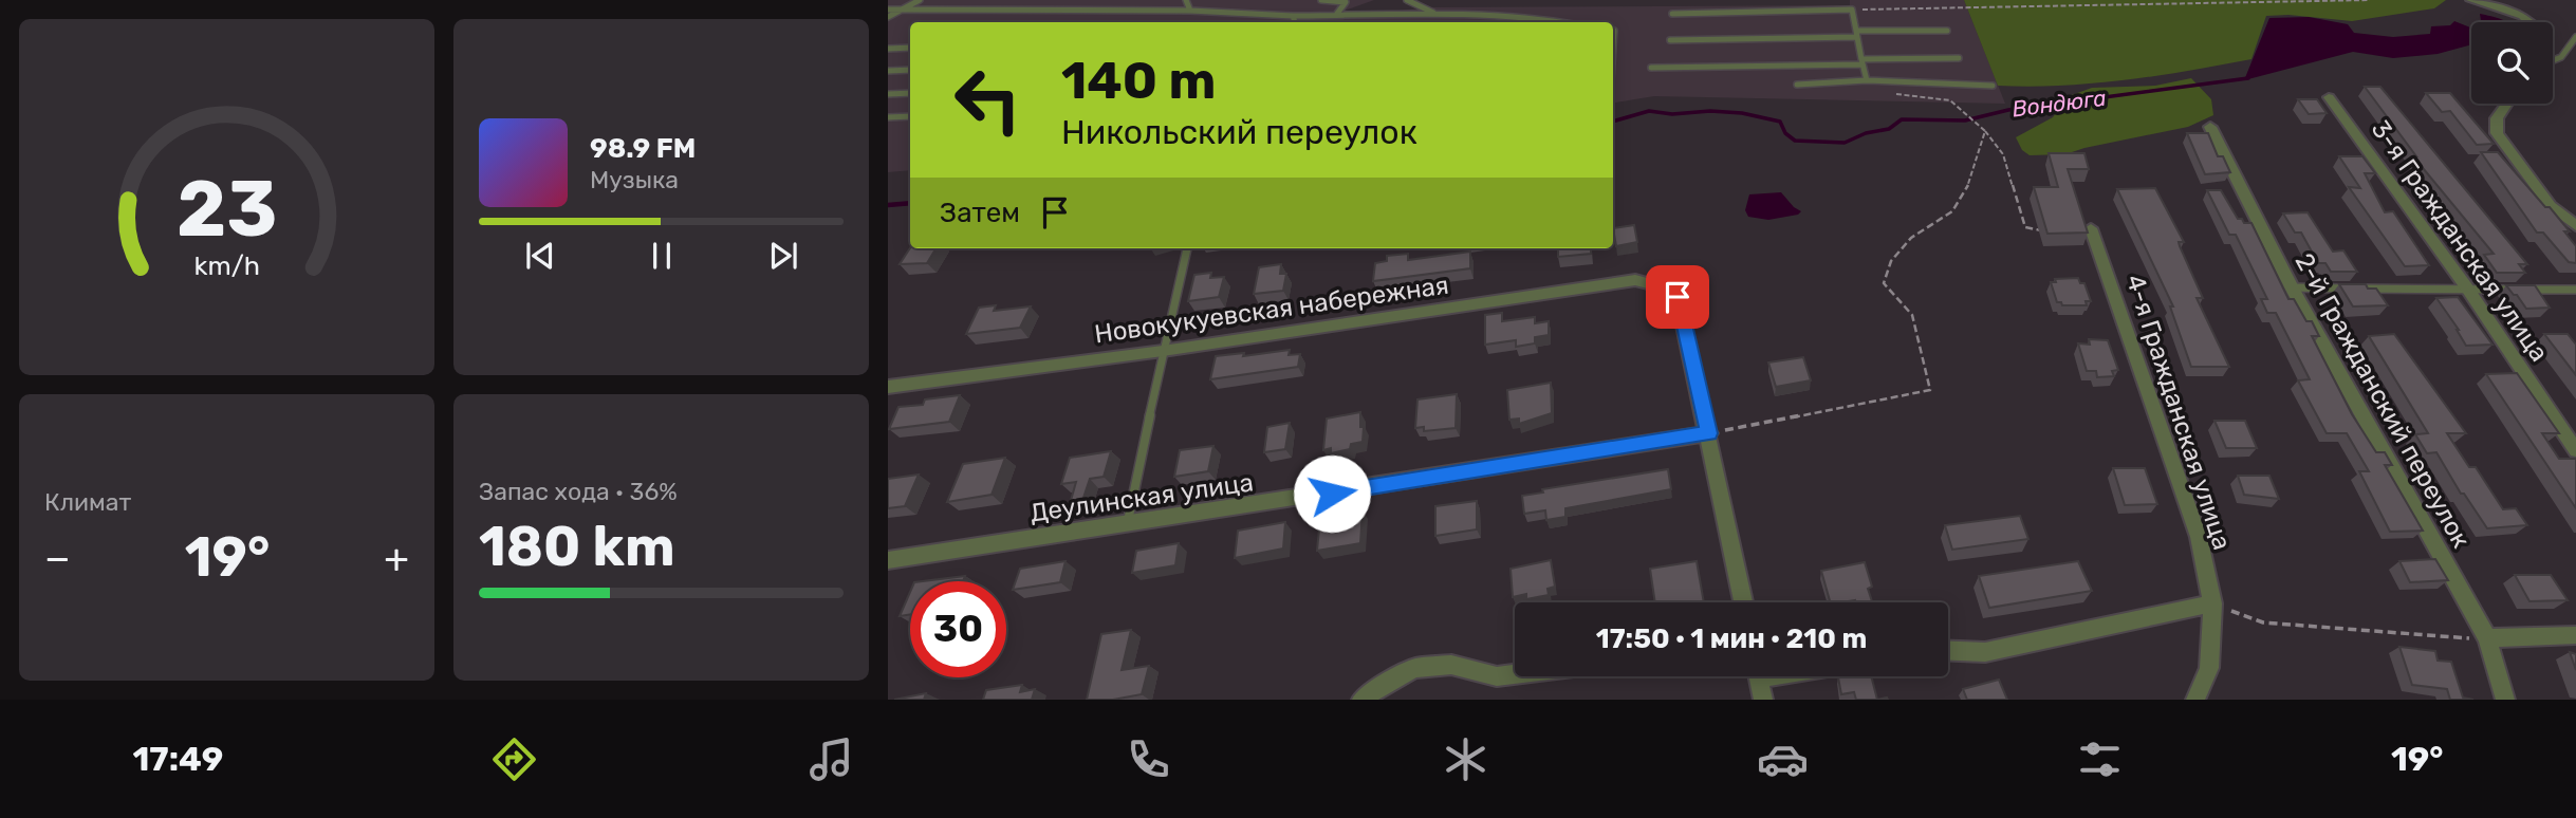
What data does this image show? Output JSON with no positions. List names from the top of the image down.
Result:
{
  "streets": {
    "street": [
      "3-я Гражданская улица",
      "Новокукуевская набережная",
      "2-й Гражданский переулок",
      "4-я Гражданская улица",
      "Деулинская улица"
    ]
  },
  "crossings": [
    ["Новокукуевская набережная", "Деулинская улица"]
  ],
  "water": ["Вондюга"],
  "page": {
    "turn": ["140 m", "Никольский переулок"],
    "song": ["98.9 FM", "Музыка"],
    "then": "Затем",
    "tile": [
      "Климат",
      ["Запас хода · 36%", "180 km"]
    ],
    "heat": ["−", "19°", "+"],
    "limit": "30",
    "trip": "17:50 · 1 мин · 210 m",
    "tabs": ["17:49", "19°"],
    "gauge": ["23", "km/h"]
  }
}
